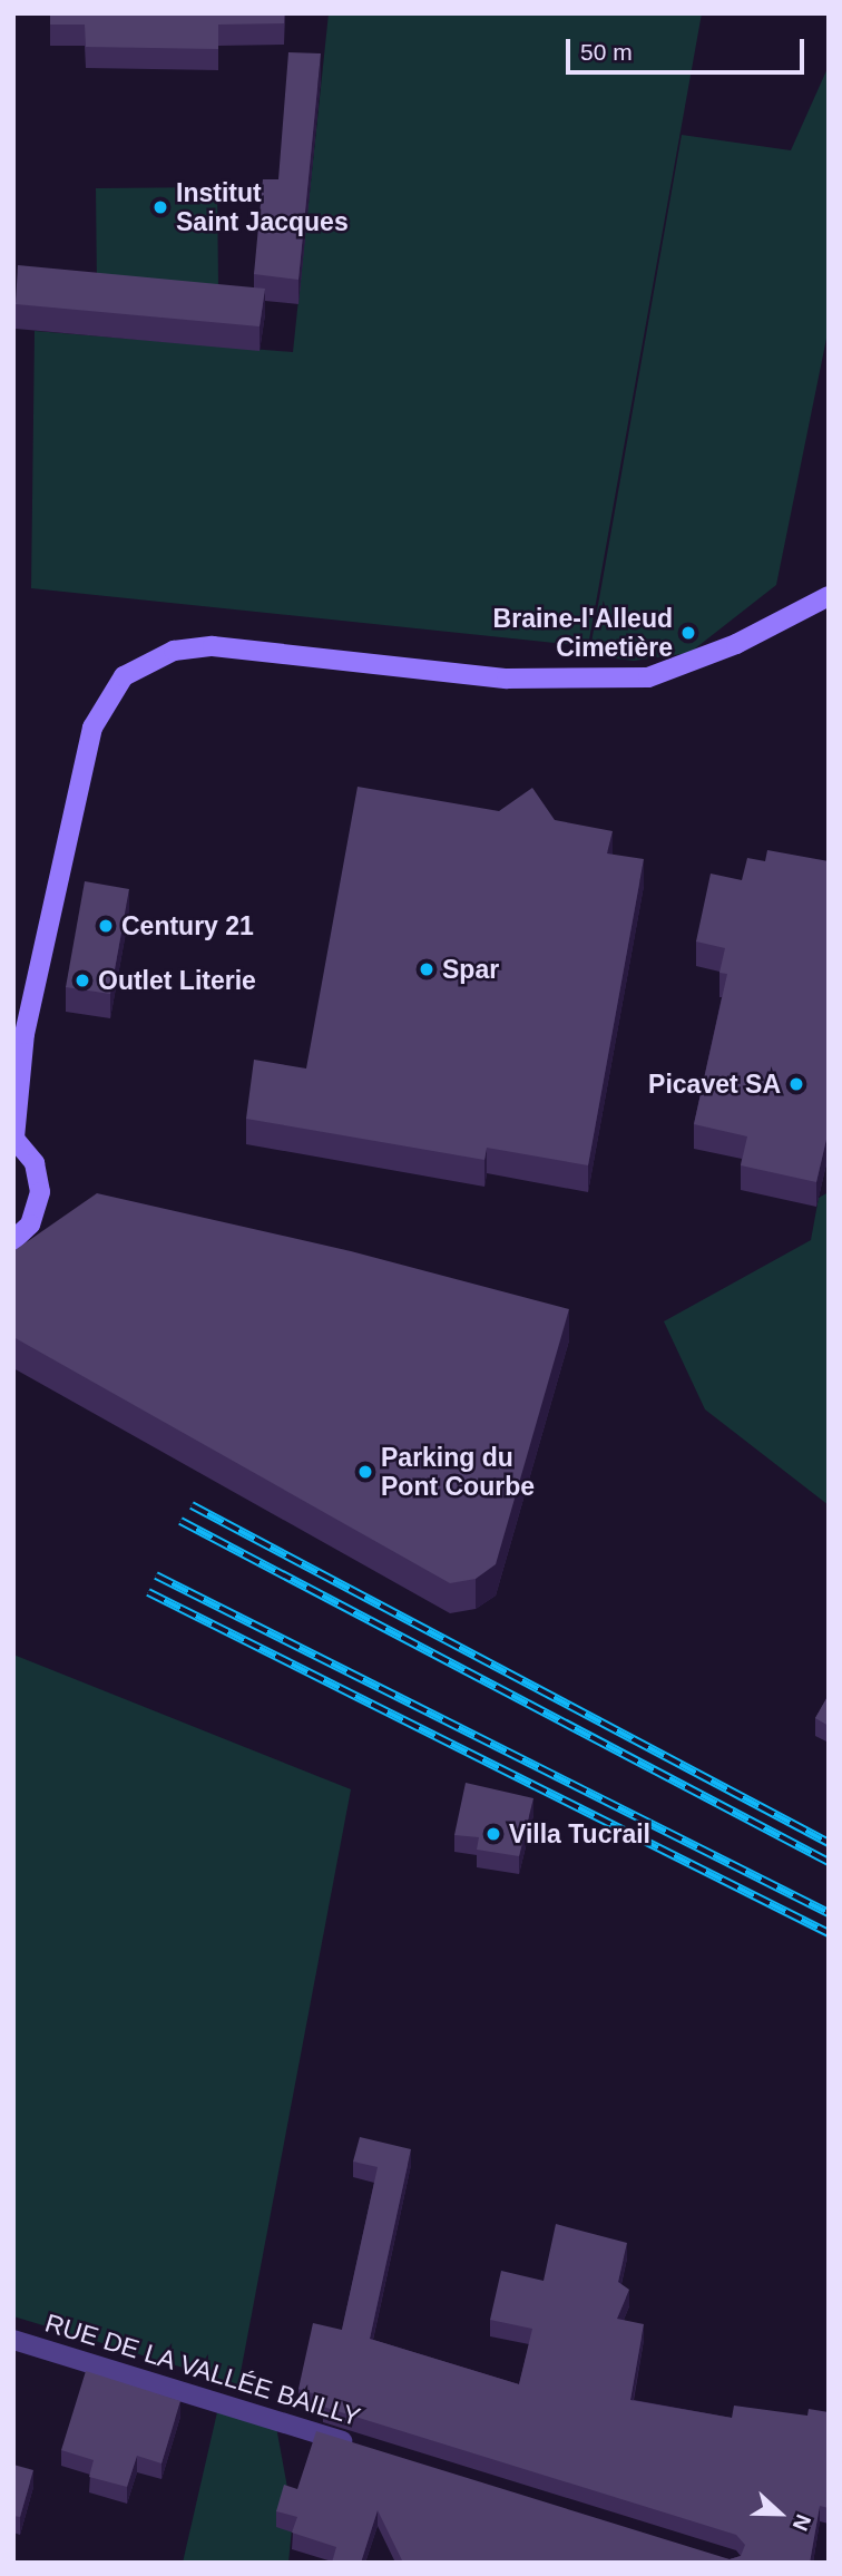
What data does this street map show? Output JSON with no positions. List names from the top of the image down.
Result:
{
  "streets": {
    "street": ["RUE DE LA VALLÉE BAILLY"]
  },
  "places": [
    "Institut Saint Jacques",
    "Braine-l'Alleud Cimetière",
    "Century 21",
    "Spar",
    "Outlet Literie",
    "Picavet SA",
    "Parking du Pont Courbe",
    "Villa Tucrail"
  ],
  "scale_bar": "50 m",
  "north": "right"
}
